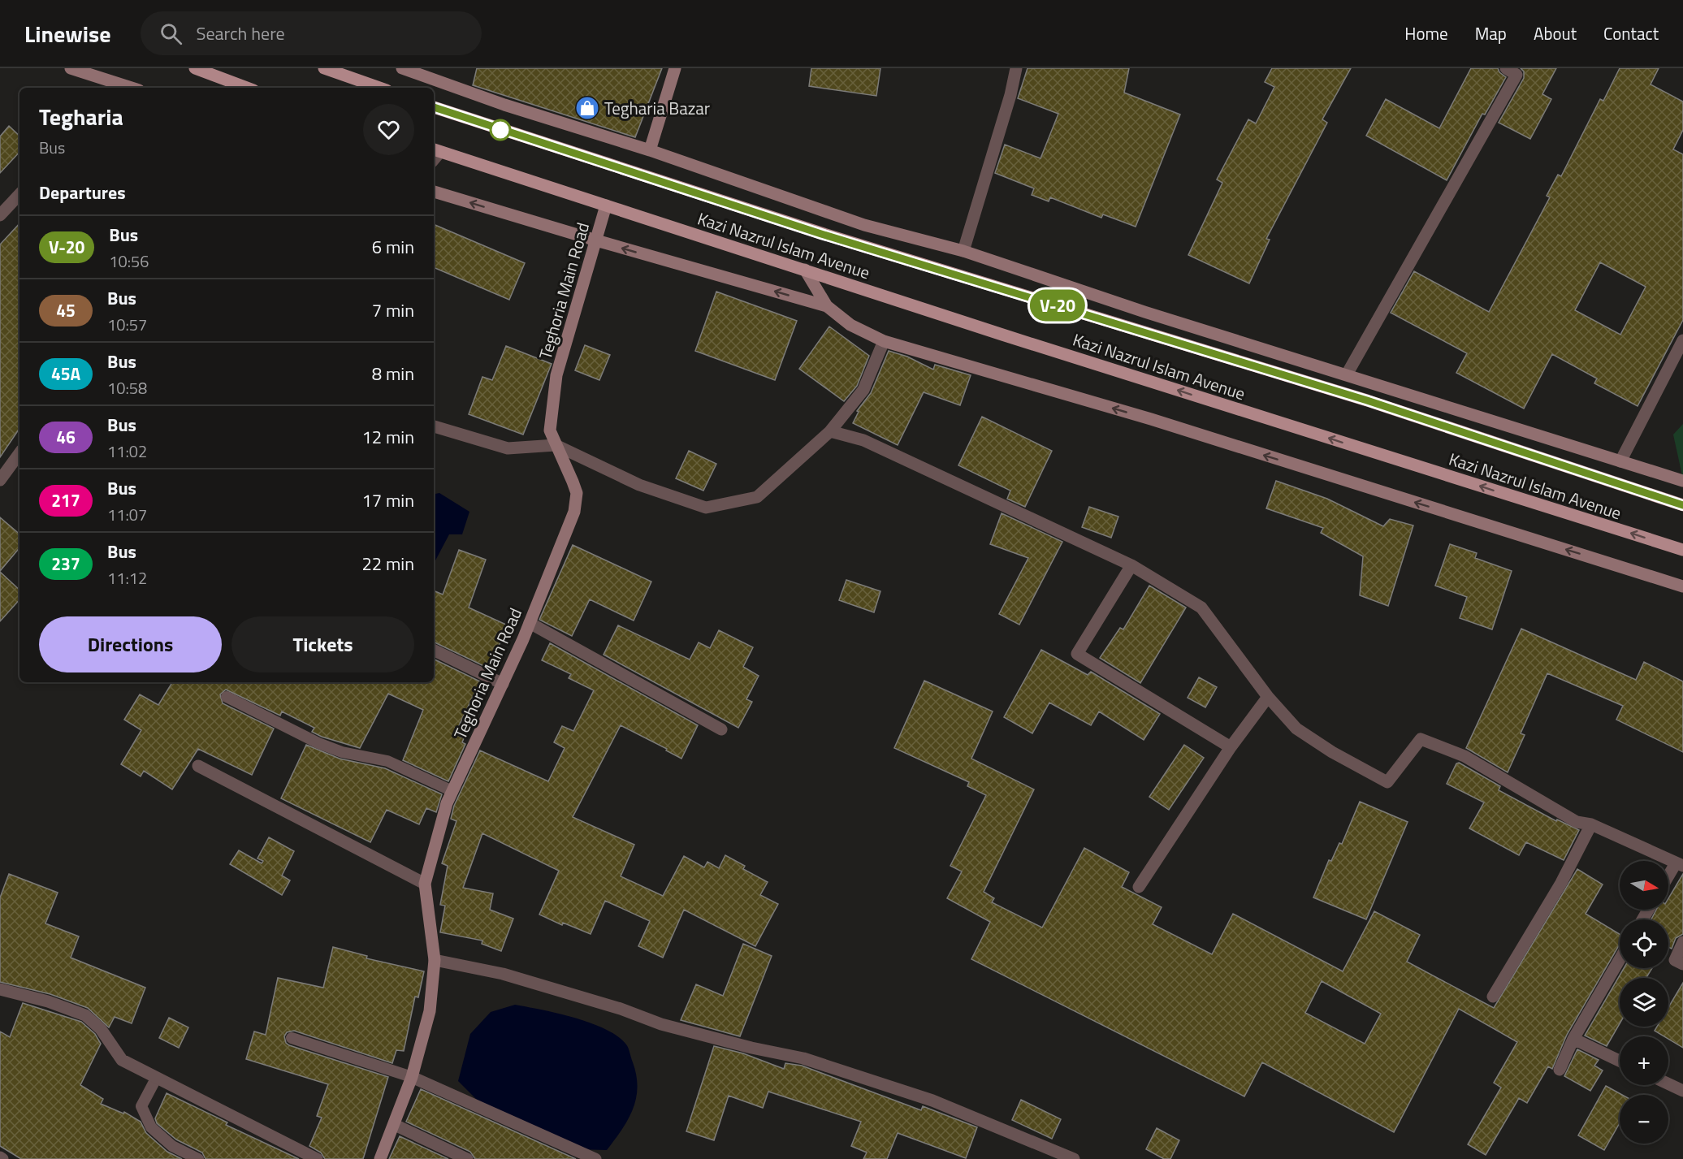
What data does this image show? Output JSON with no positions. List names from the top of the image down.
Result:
{
  "streets": {
    "main road": ["Kazi Nazrul Islam Avenue"],
    "street": ["Teghoria Main Road"]
  },
  "crossings": [
    ["Kazi Nazrul Islam Avenue", "Teghoria Main Road"]
  ],
  "places": {
    "shop": ["Tegharia Bazar"]
  },
  "lines": ["bus line V-20"],
  "north": "right",
  "page": {
    "header": "Linewise",
    "search": "Search here",
    "nav": [
      "Home",
      "Map",
      "About",
      "Contact"
    ],
    "on_map": "V-20",
    "heading": [
      ["Tegharia", "Bus"],
      "Departures"
    ],
    "list": [
      {
        "mark": "V-20",
        "name": "Bus",
        "note": "10:56",
        "value": "6 min"
      },
      {
        "mark": "45",
        "name": "Bus",
        "note": "10:57",
        "value": "7 min"
      },
      {
        "mark": "45A",
        "name": "Bus",
        "note": "10:58",
        "value": "8 min"
      },
      {
        "mark": "46",
        "name": "Bus",
        "note": "11:02",
        "value": "12 min"
      },
      {
        "mark": "217",
        "name": "Bus",
        "note": "11:07",
        "value": "17 min"
      },
      {
        "mark": "237",
        "name": "Bus",
        "note": "11:12",
        "value": "22 min"
      }
    ],
    "buttons": ["Directions", "Tickets"],
    "map_buttons": ["+", "−"]
  }
}
